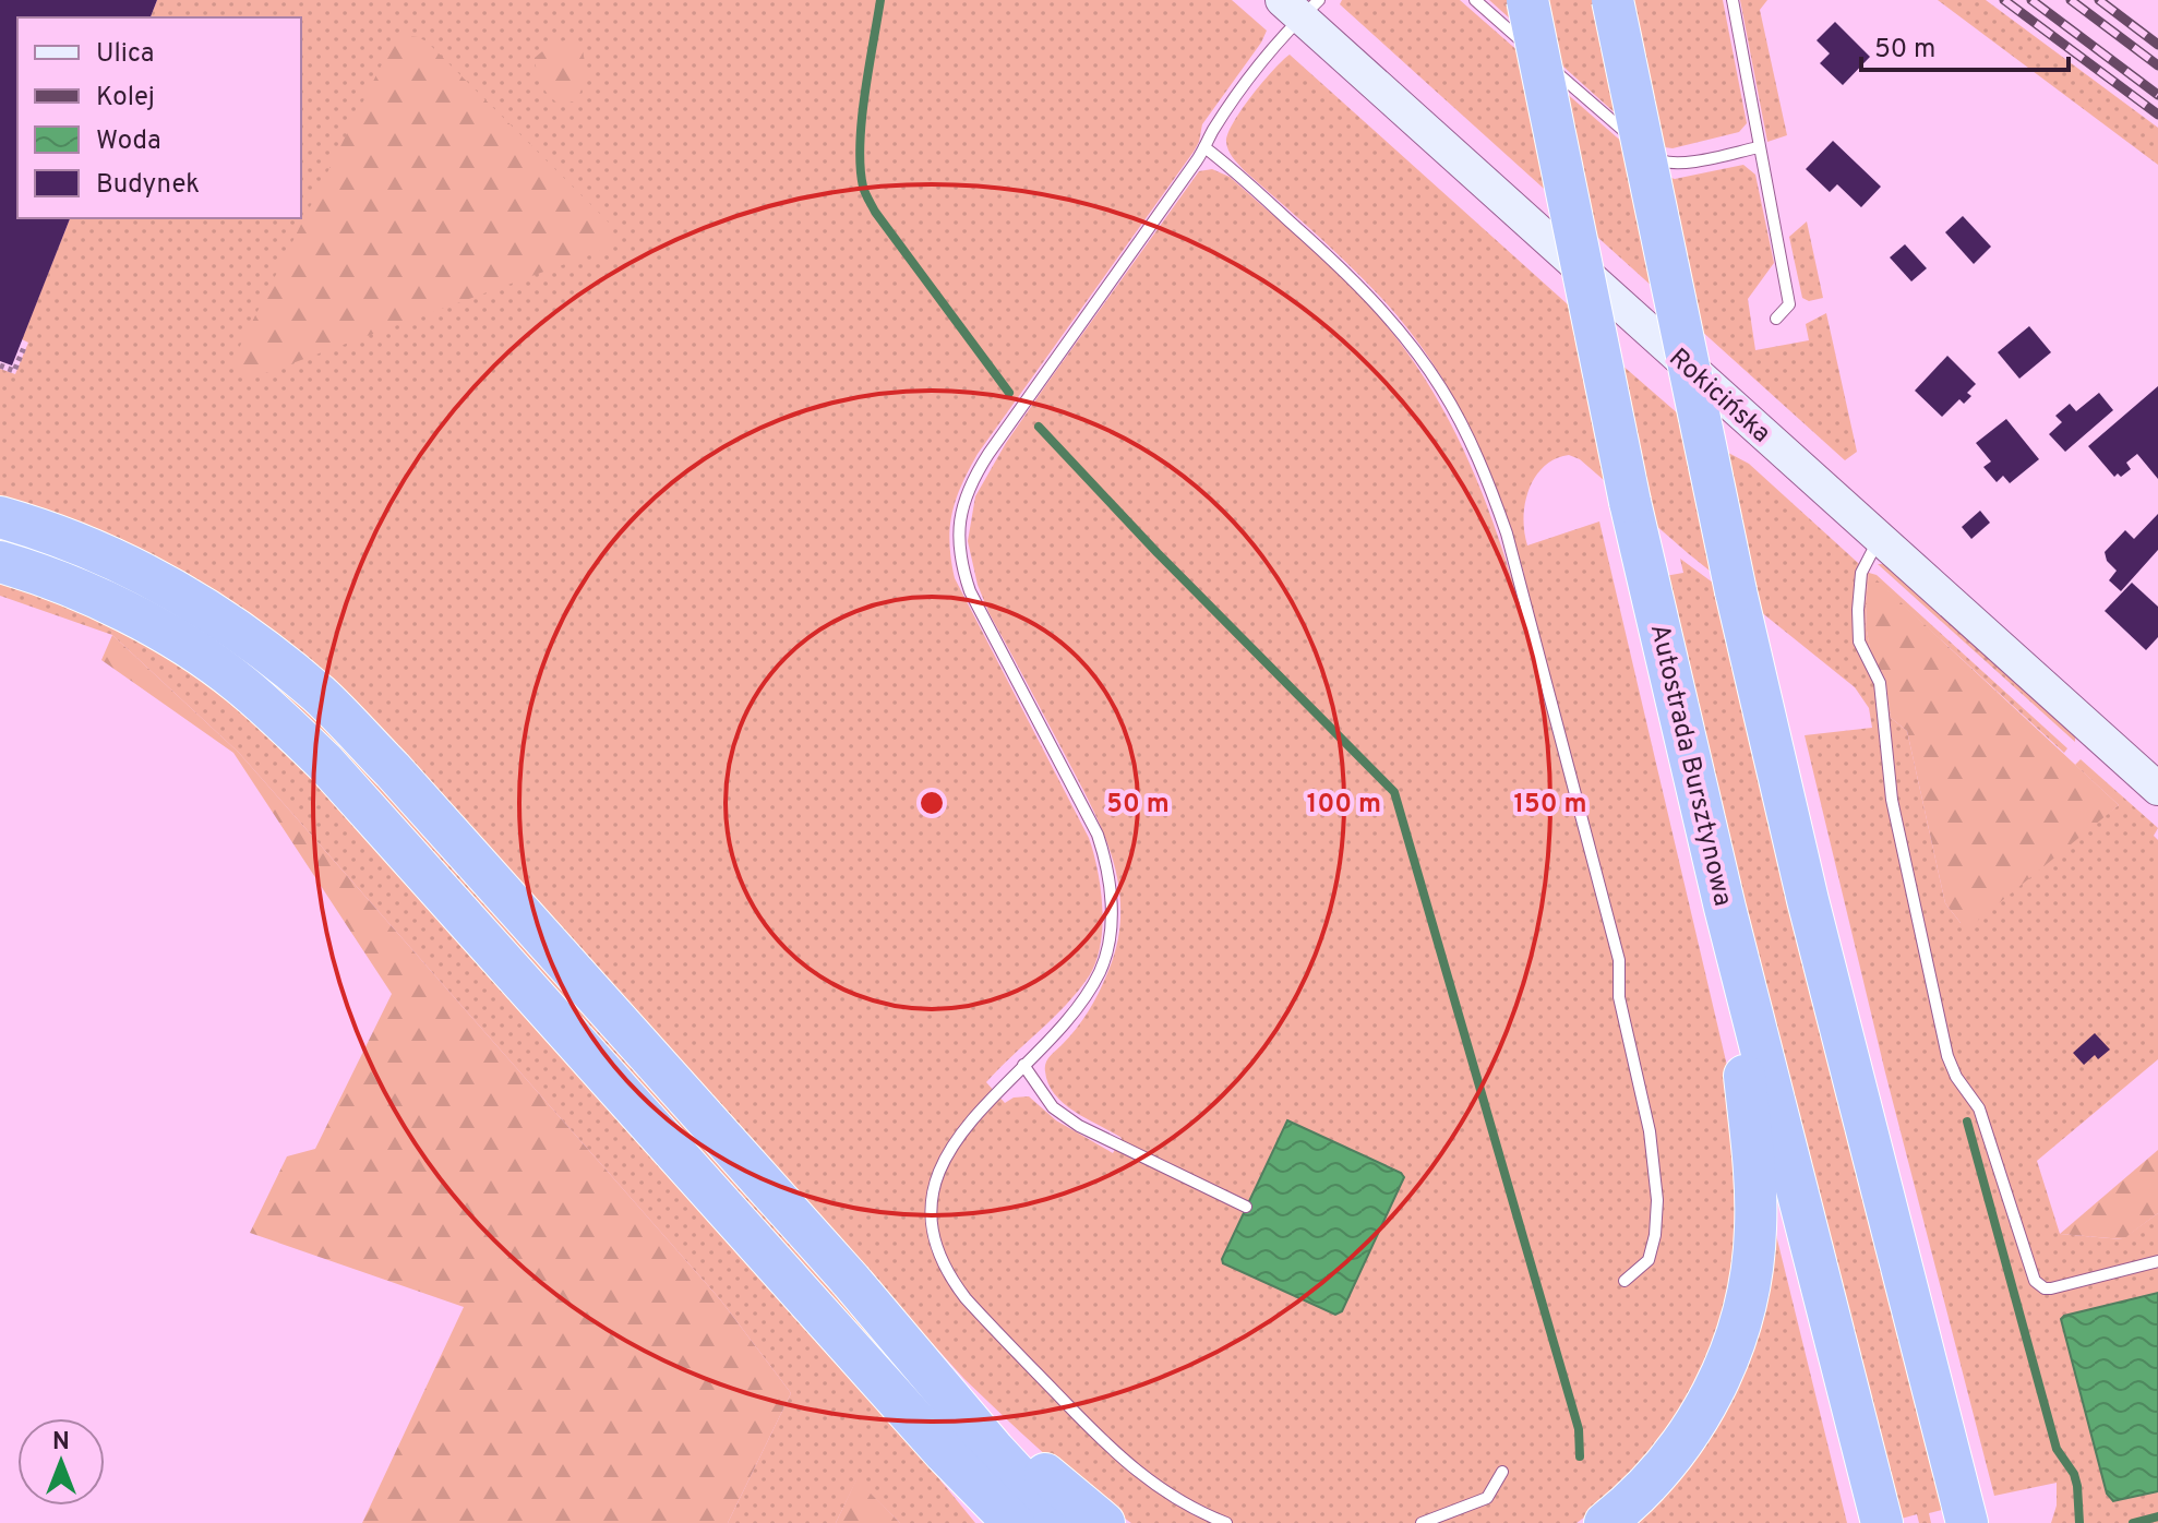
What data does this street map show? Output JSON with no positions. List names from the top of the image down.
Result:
{
  "streets": {
    "highway": ["Autostrada Bursztynowa"],
    "main road": ["Rokicińska"]
  },
  "legend": [
    "Ulica",
    "Kolej",
    "Woda",
    "Budynek"
  ],
  "scale_bar": "50 m",
  "north": "top",
  "rings": ["50 m", "100 m", "150 m"]
}
